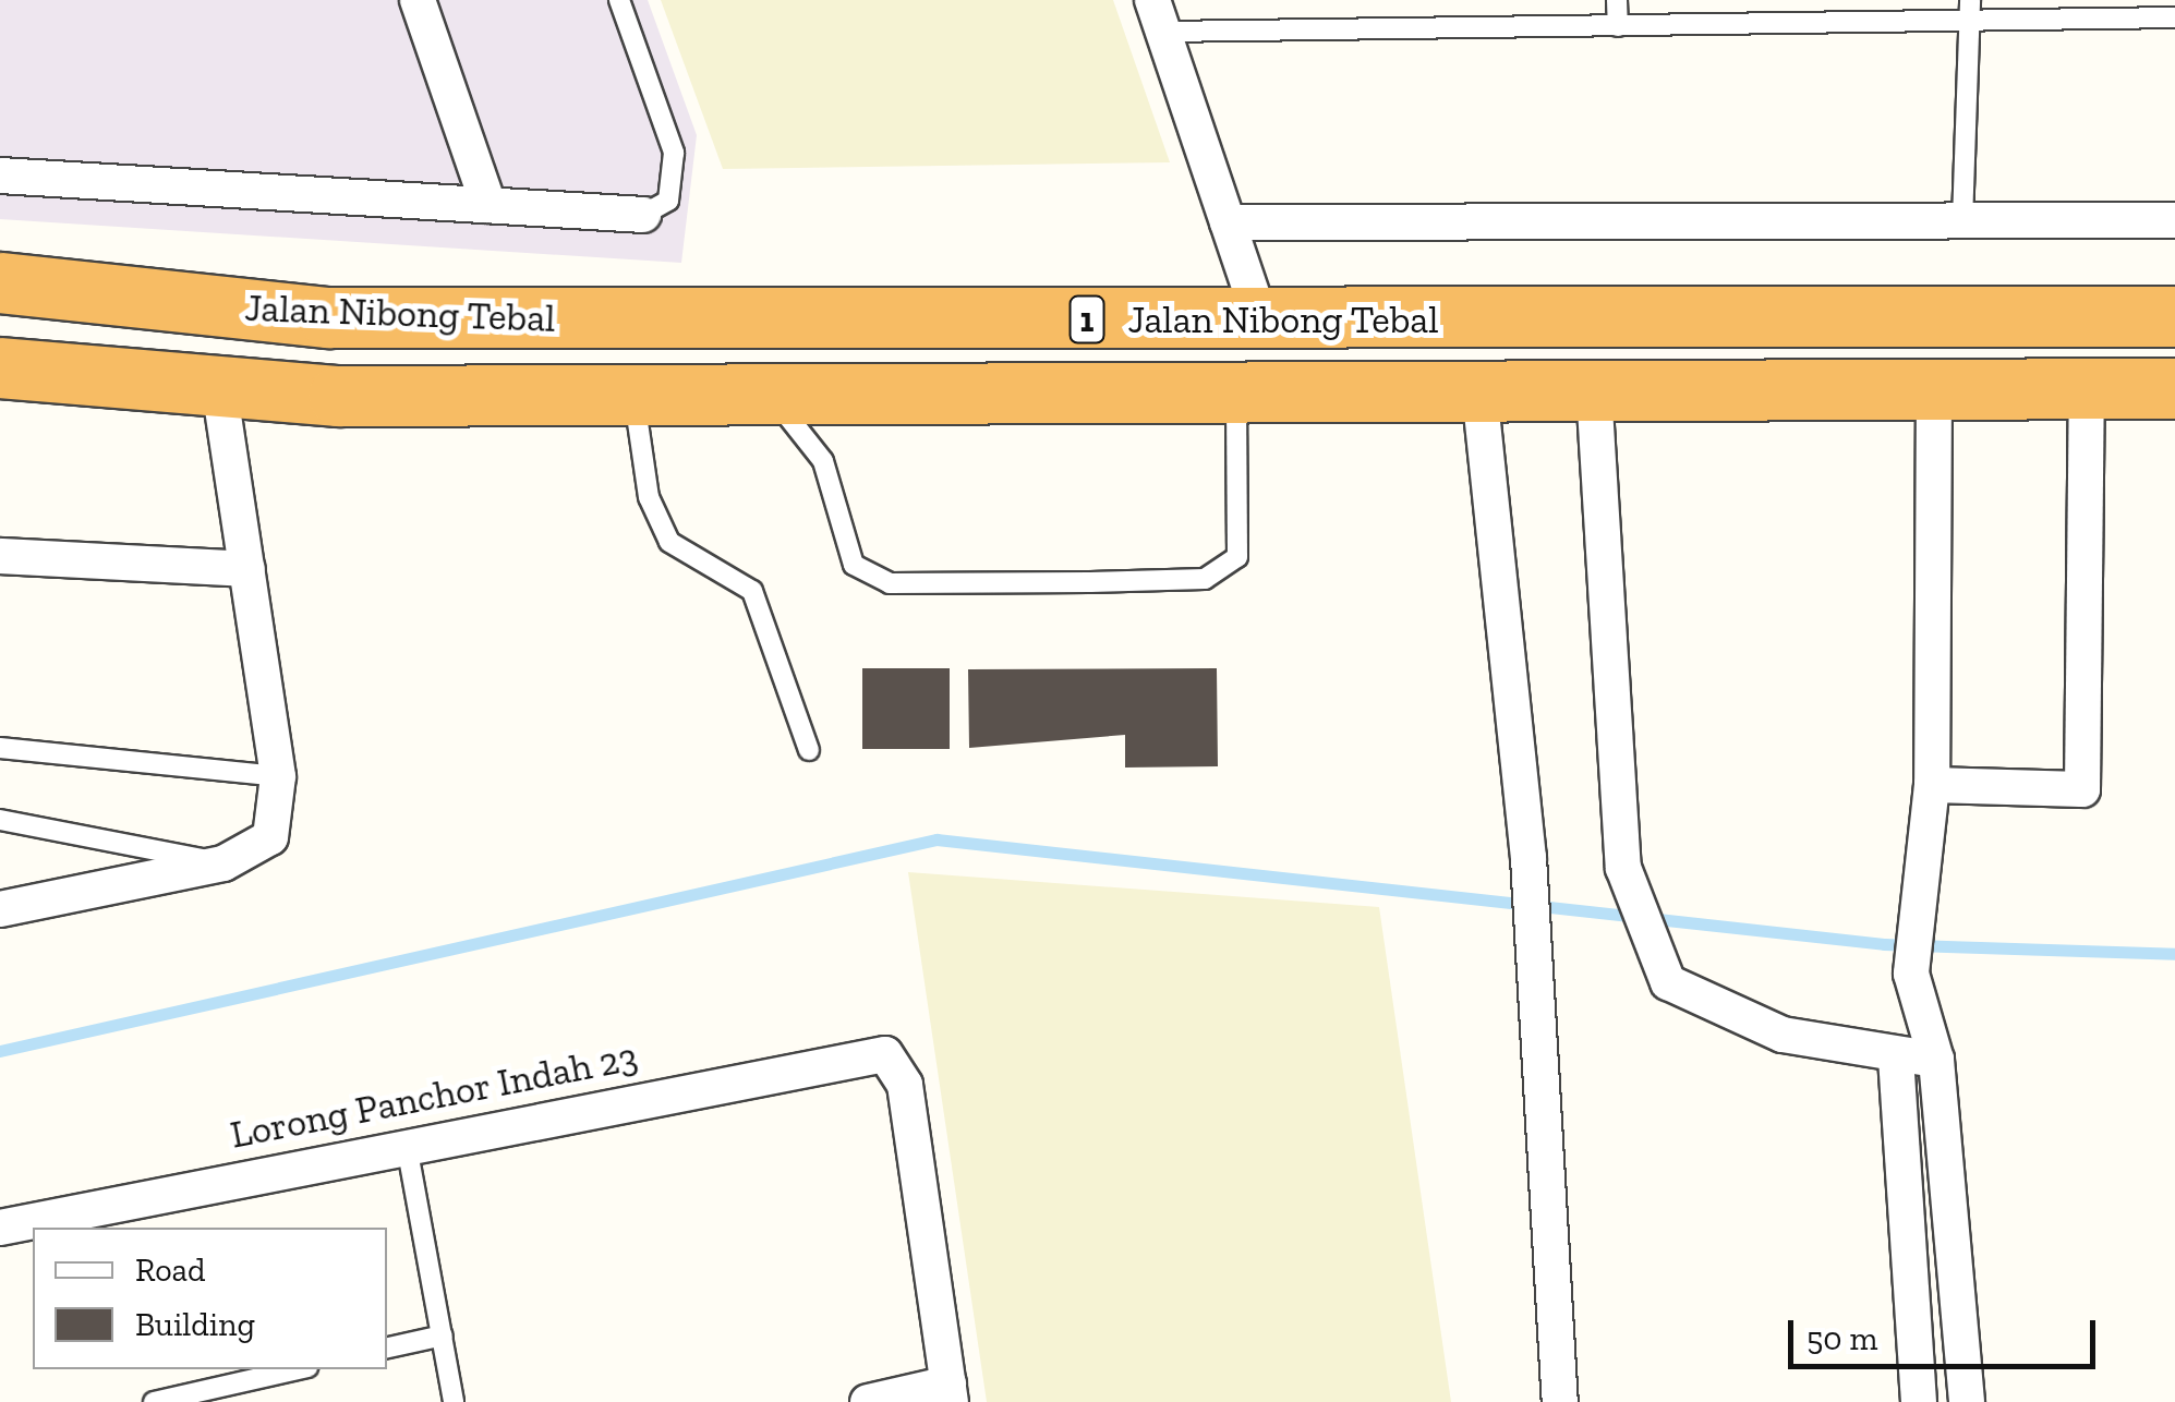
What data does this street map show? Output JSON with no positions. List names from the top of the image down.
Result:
{
  "streets": {
    "highway": ["Jalan Nibong Tebal", "1"],
    "street": ["Lorong Panchor Indah 23"]
  },
  "legend": ["Road", "Building"],
  "scale_bar": "50 m"
}
